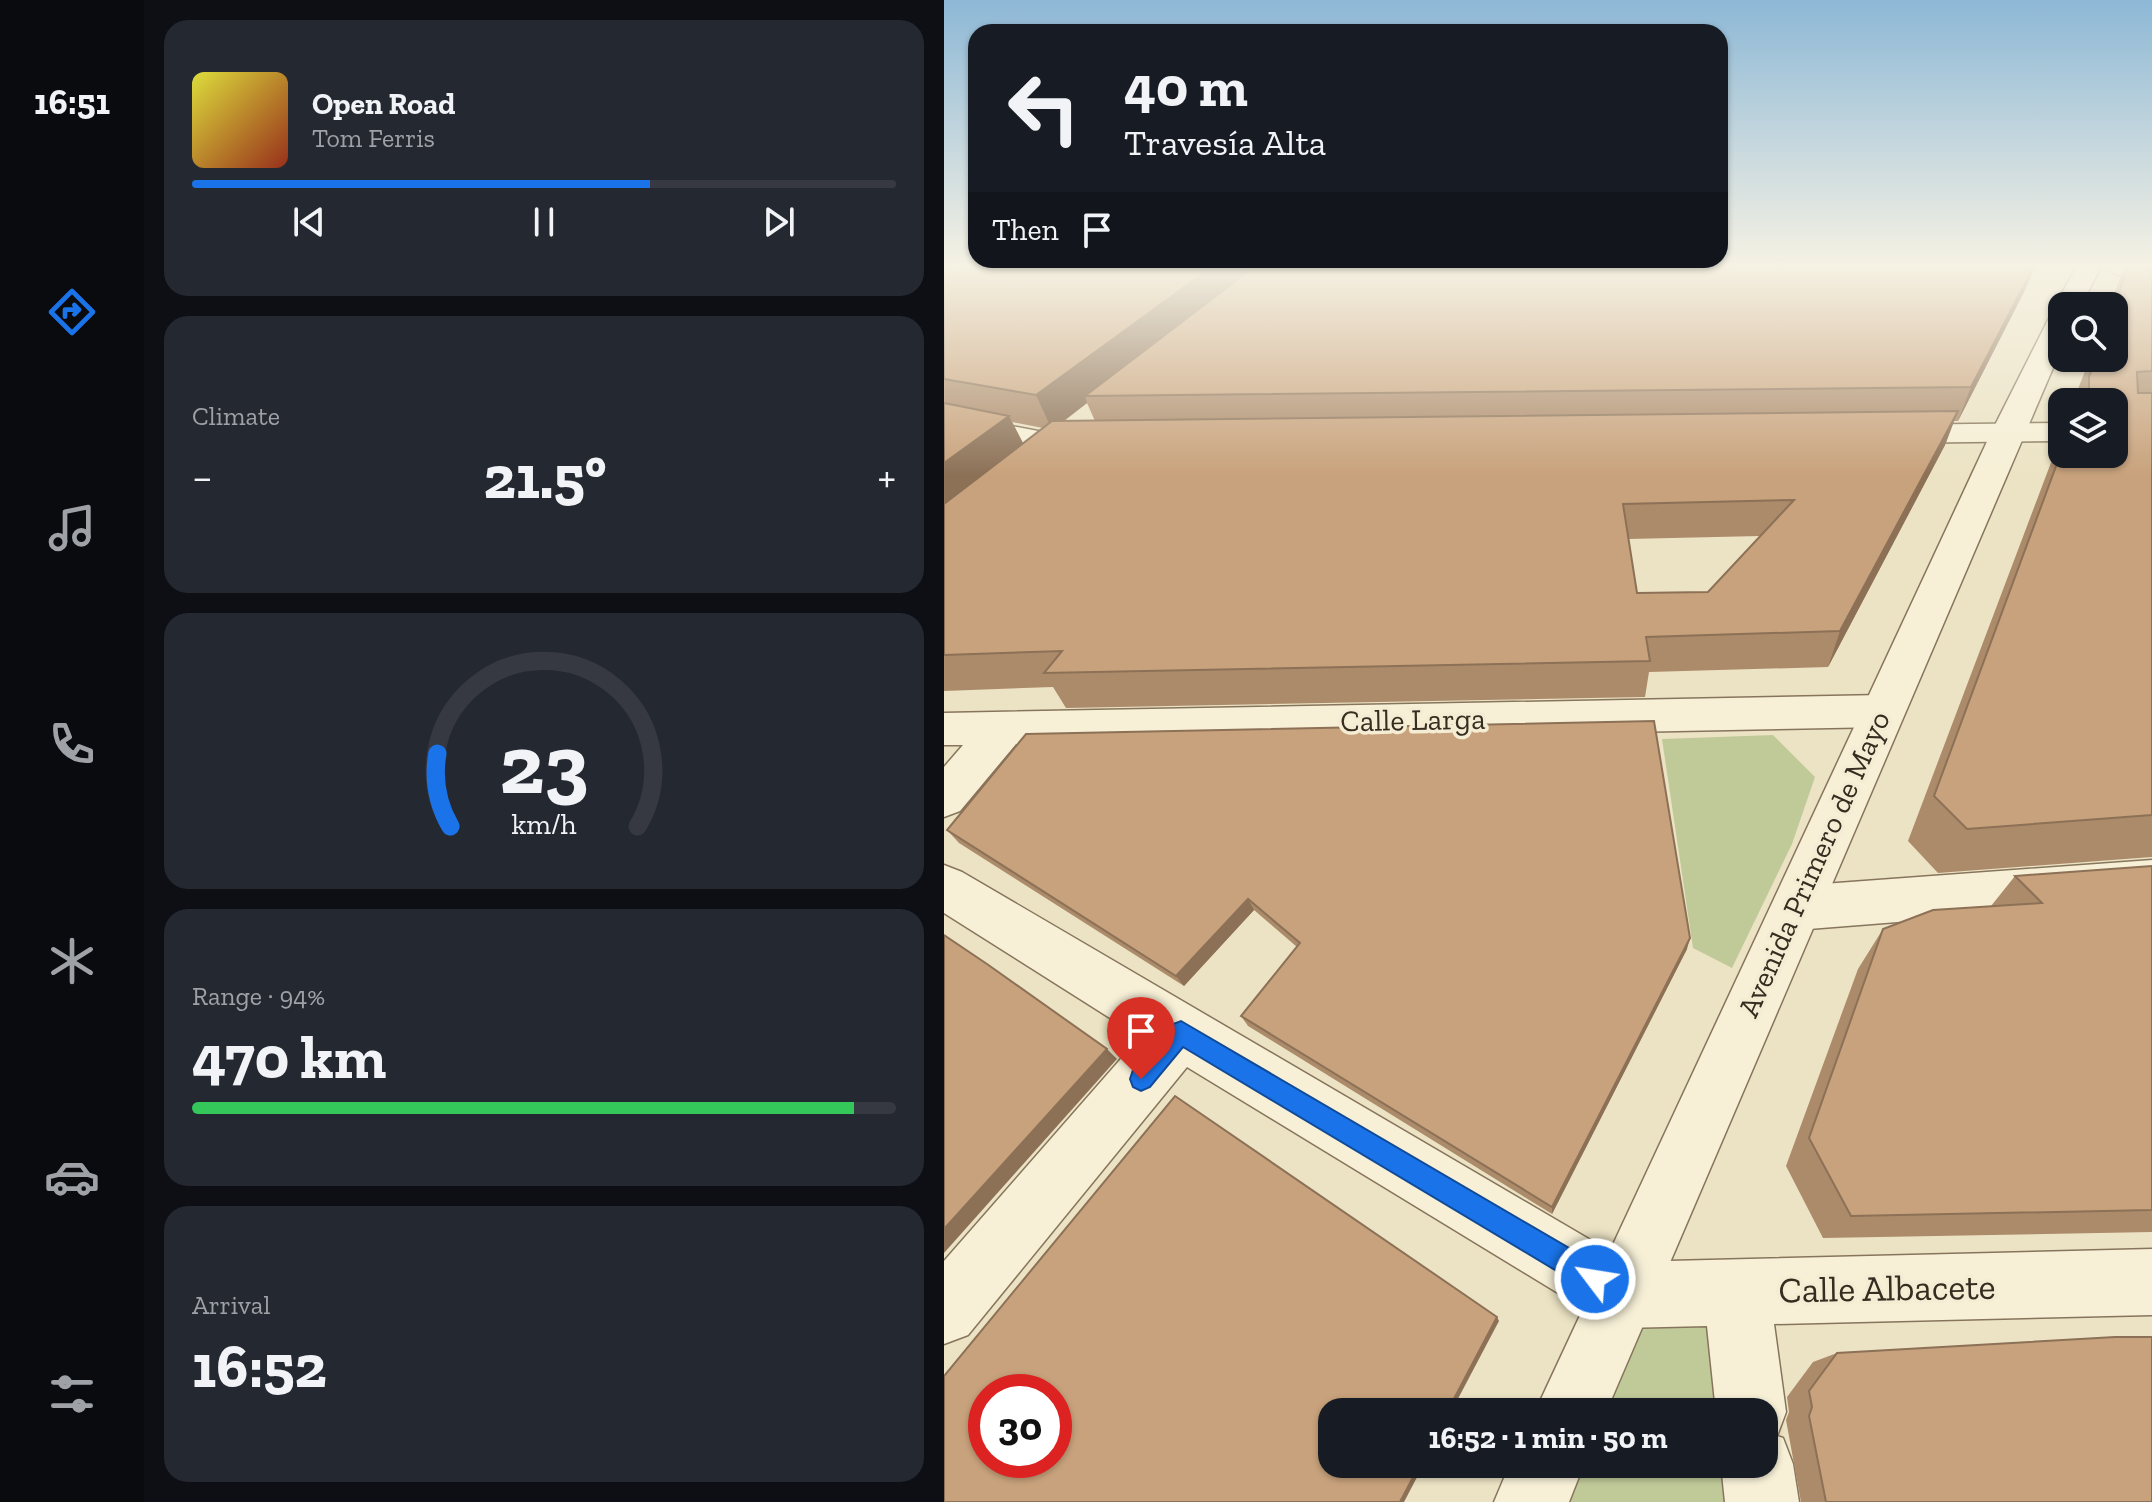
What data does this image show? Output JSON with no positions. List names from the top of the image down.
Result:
{
  "streets": {
    "street": ["Calle Larga", "Avenida Primero de Mayo", "Calle Albacete"]
  },
  "crossings": [
    ["Calle Larga", "Avenida Primero de Mayo"],
    ["Avenida Primero de Mayo", "Calle Albacete"]
  ],
  "page": {
    "tabs": "16:51",
    "turn": ["40 m", "Travesía Alta"],
    "song": ["Open Road", "Tom Ferris"],
    "then": "Then",
    "tile": [
      "Climate",
      ["Range · 94%", "470 km"],
      ["Arrival", "16:52"]
    ],
    "heat": ["−", "21.5°", "+"],
    "limit": "30",
    "trip": "16:52 · 1 min · 50 m",
    "gauge": ["23", "km/h"]
  }
}
